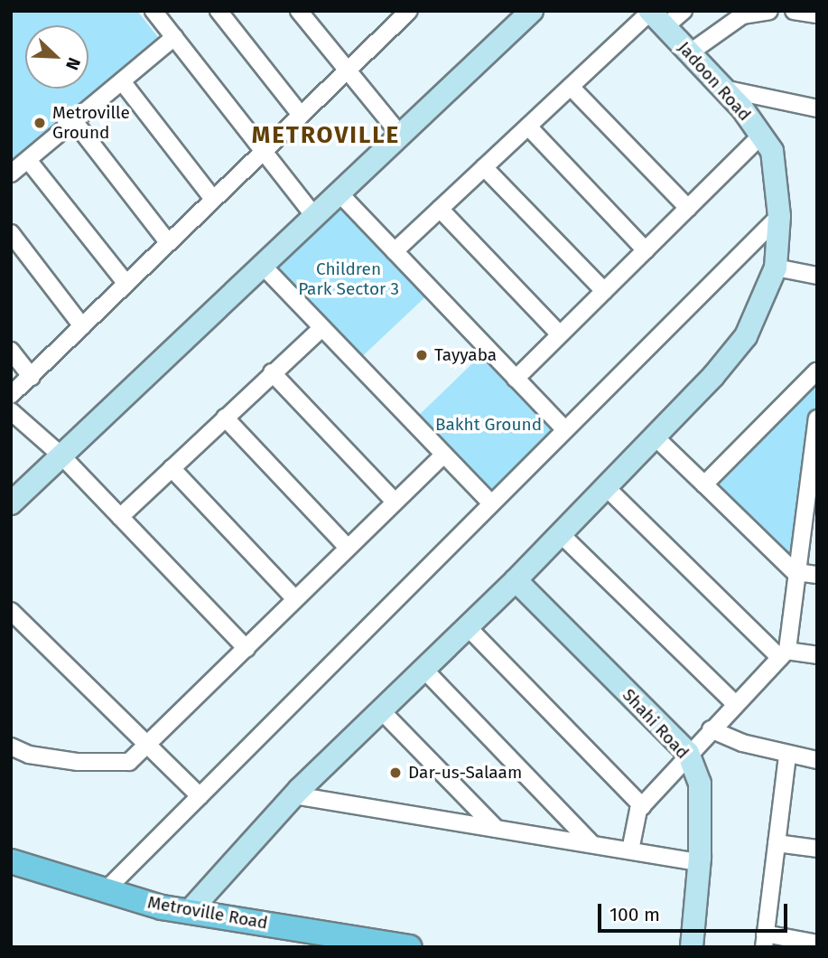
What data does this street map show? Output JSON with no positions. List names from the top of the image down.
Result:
{
  "streets": {
    "main road": ["Metroville Road"],
    "street": ["Jadoon Road", "Shahi Road"]
  },
  "crossings": [
    ["Jadoon Road", "Shahi Road"],
    ["Jadoon Road", "Metroville Road"]
  ],
  "districts": ["METROVILLE"],
  "parks": ["Children Park Sector 3", "Bakht Ground"],
  "places": ["Metroville Ground", "Tayyaba", "Dar-us-Salaam"],
  "scale_bar": "100 m",
  "north": "bottom right"
}
